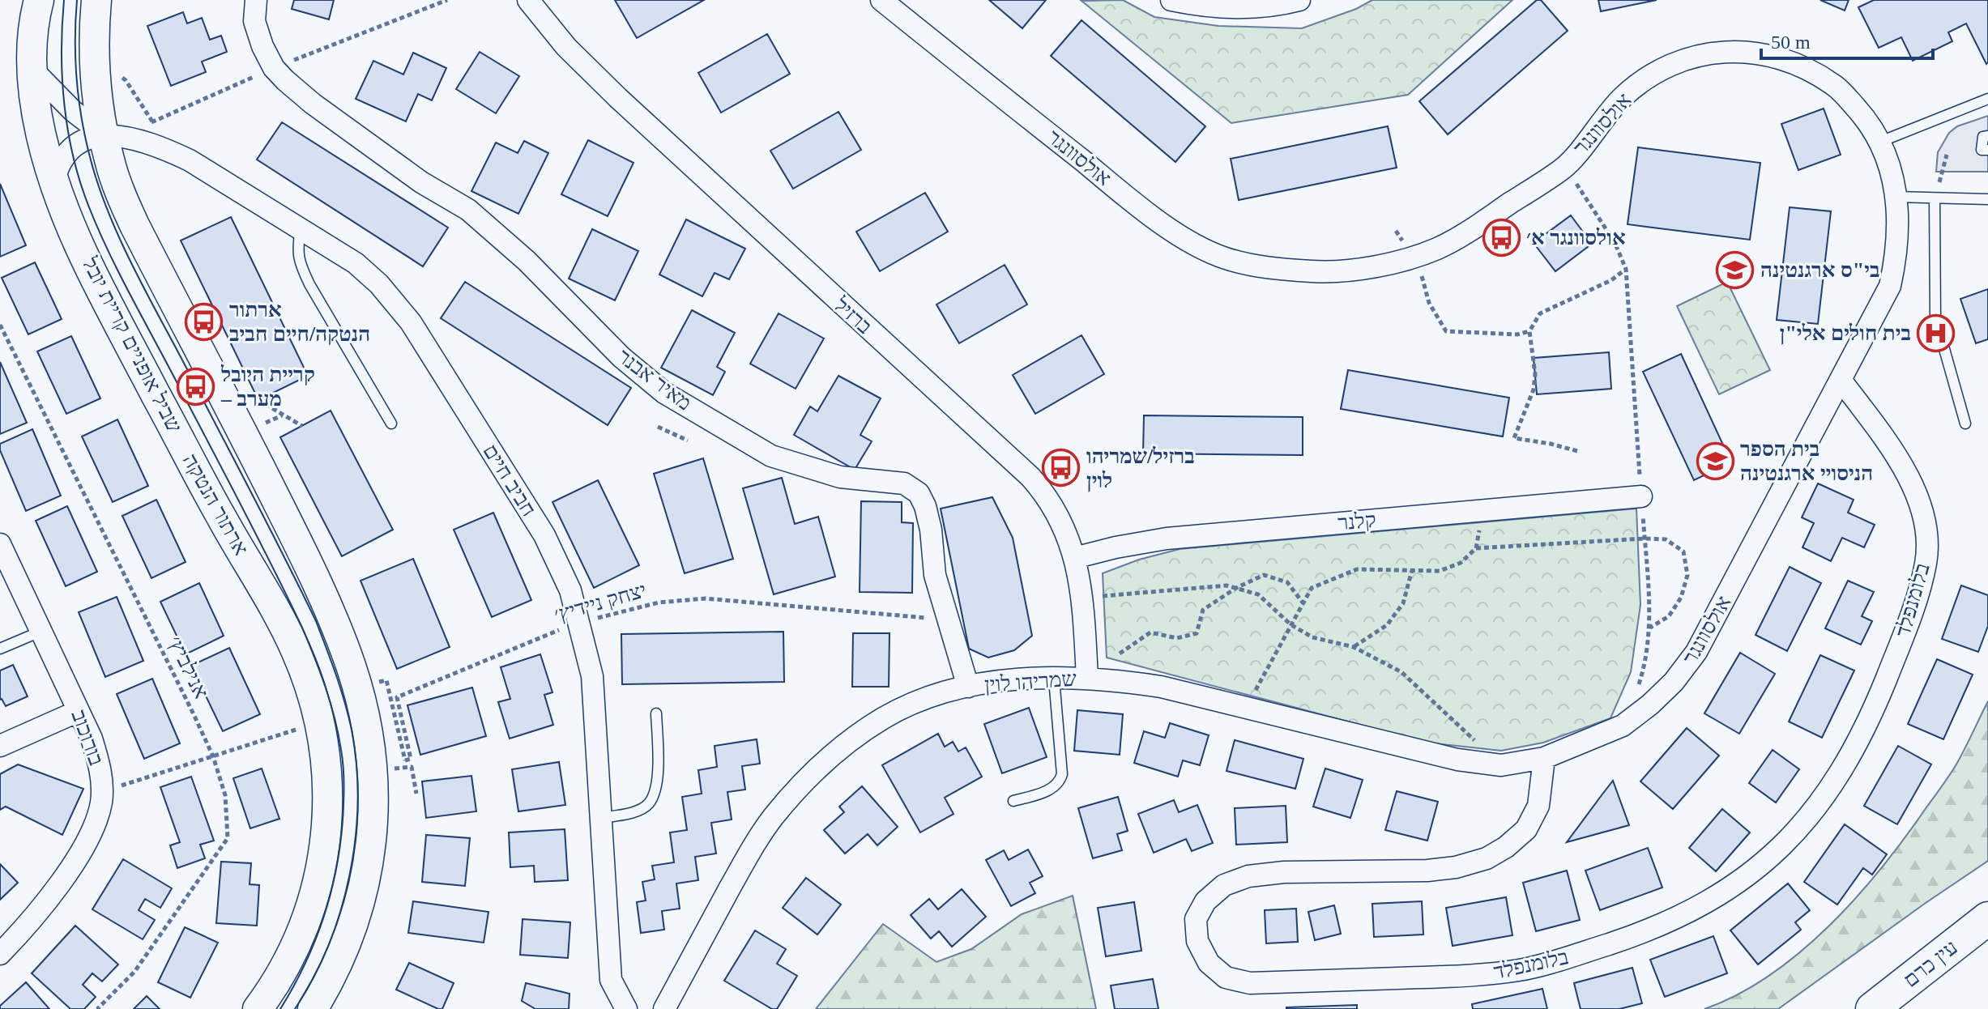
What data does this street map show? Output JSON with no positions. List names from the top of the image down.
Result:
{
  "streets": {
    "main road": ["ארתור הנטקה", "עין כרם"],
    "street": [
      "אולסוונגר",
      "ברזיל",
      "מאיר אבנר",
      "חביב חיים",
      "קלנר",
      "בלומנפלד",
      "שמריהו לוין",
      "בורוכוב"
    ],
    "path": ["יצחק ניידיץ׳", "אנילביץ׳"]
  },
  "crossings": [
    ["אולסוונגר", "בלומנפלד"],
    ["אולסוונגר", "שמריהו לוין"],
    ["ברזיל", "קלנר"],
    ["ברזיל", "שמריהו לוין"],
    ["מאיר אבנר", "יצחק ניידיץ׳"],
    ["מאיר אבנר", "שמריהו לוין"],
    ["חביב חיים", "יצחק ניידיץ׳"],
    ["בלומנפלד", "שמריהו לוין"]
  ],
  "places": {
    "bus stop": [
      "אולסוונגר א׳",
      "ארתור הנטקה/חיים חביב",
      "קריית היובל – מערב",
      "ברזיל/שמריהו לוין"
    ],
    "school or university": ["בי\"ס ארגנטינה", "בית הספר הניסויי ארגנטינה"],
    "hospital": ["בית חולים אלי\"ן"]
  },
  "scale_bar": "50 m"
}
